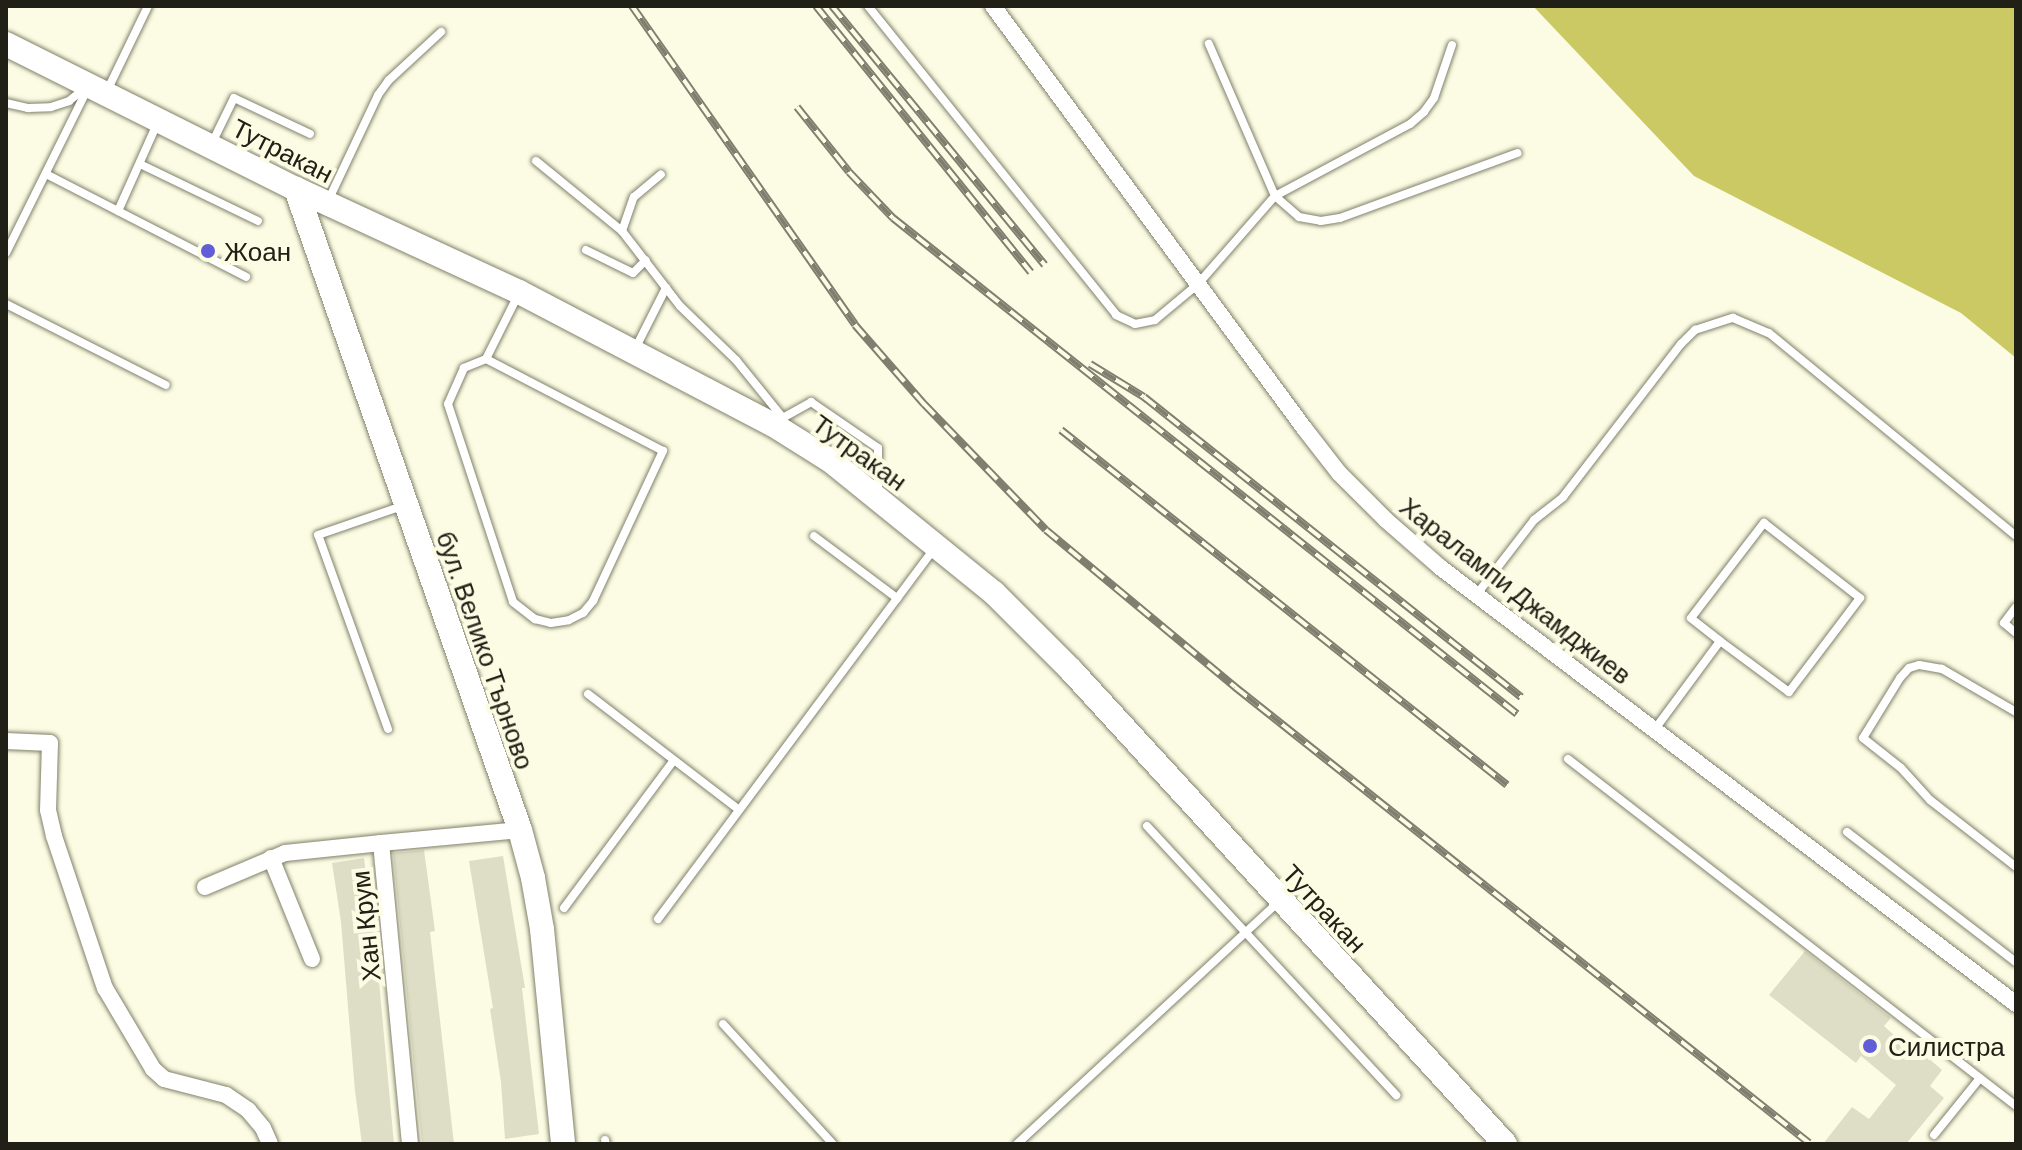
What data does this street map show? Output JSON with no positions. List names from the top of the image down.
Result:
{
  "streets": {
    "street": [
      "Тутракан",
      "Харалампи Джамджиев",
      "бул. Велико Търново",
      "Хан Крум"
    ]
  },
  "crossings": [
    ["Тутракан", "бул. Велико Търново"],
    ["бул. Велико Търново", "Хан Крум"]
  ],
  "places": ["Жоан", "Силистра"]
}
